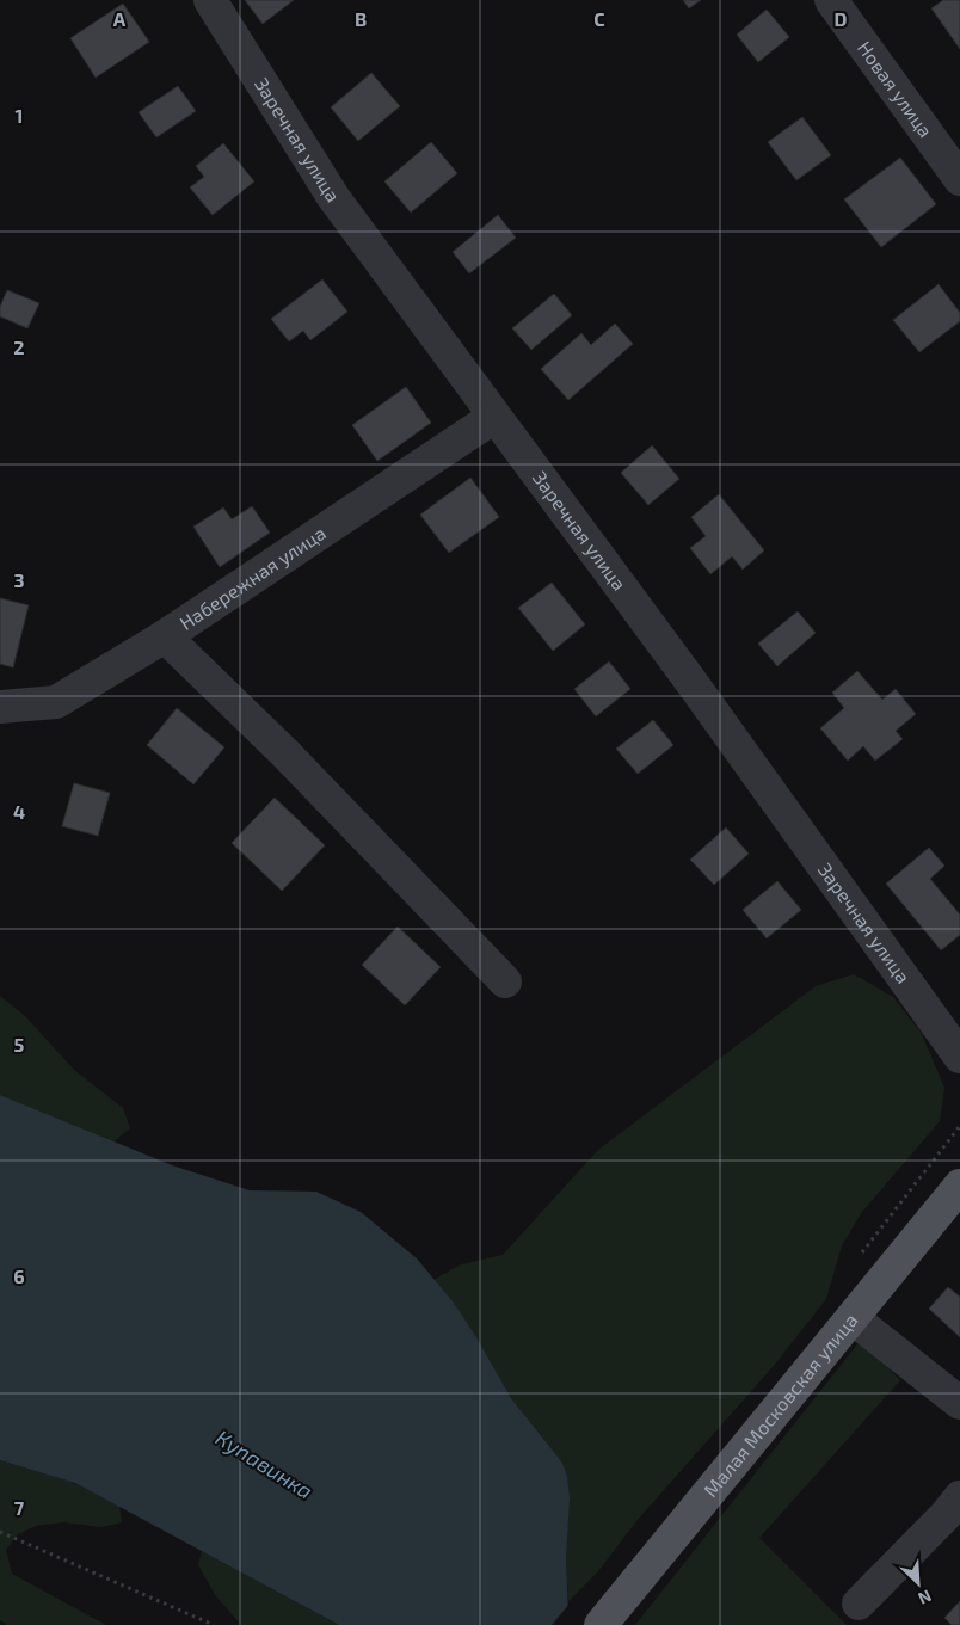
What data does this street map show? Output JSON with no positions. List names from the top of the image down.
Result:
{
  "streets": {
    "main road": ["Малая Московская улица"],
    "street": ["Новая улица", "Заречная улица", "Набережная улица"]
  },
  "crossings": [
    ["Заречная улица", "Набережная улица"]
  ],
  "water": ["Купавинка"],
  "north": "bottom right",
  "grid": {
    "columns": [
      "A",
      "B",
      "C",
      "D"
    ],
    "rows": [
      "1",
      "2",
      "3",
      "4",
      "5",
      "6",
      "7"
    ]
  }
}
